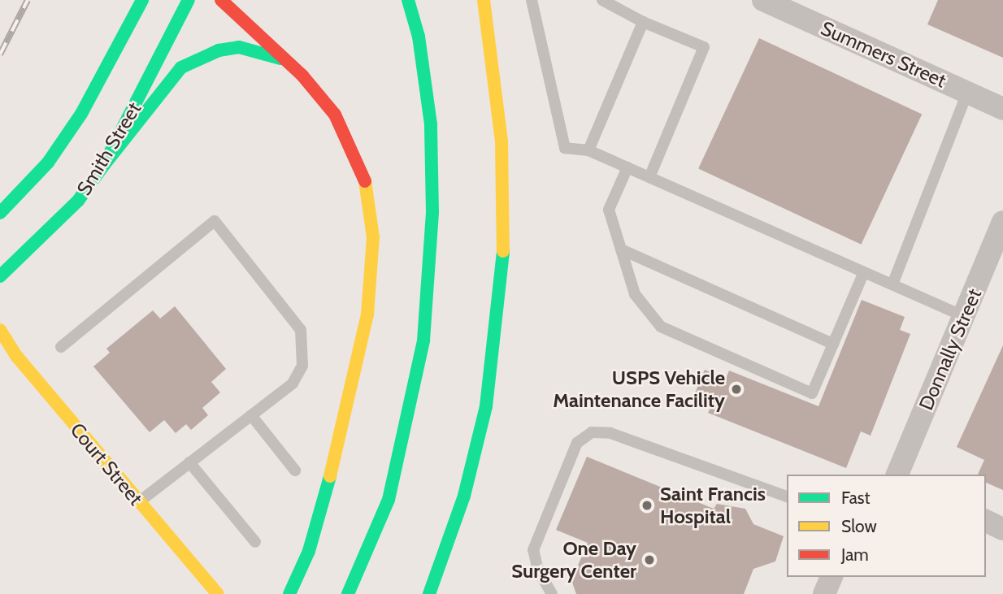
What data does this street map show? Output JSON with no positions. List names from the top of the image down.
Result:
{
  "streets": {
    "main road": ["Smith Street", "Court Street"],
    "street": ["Summers Street", "Donnally Street"]
  },
  "places": ["USPS Vehicle Maintenance Facility", "Saint Francis Hospital", "One Day Surgery Center"],
  "legend": ["Fast", "Slow", "Jam"]
}
